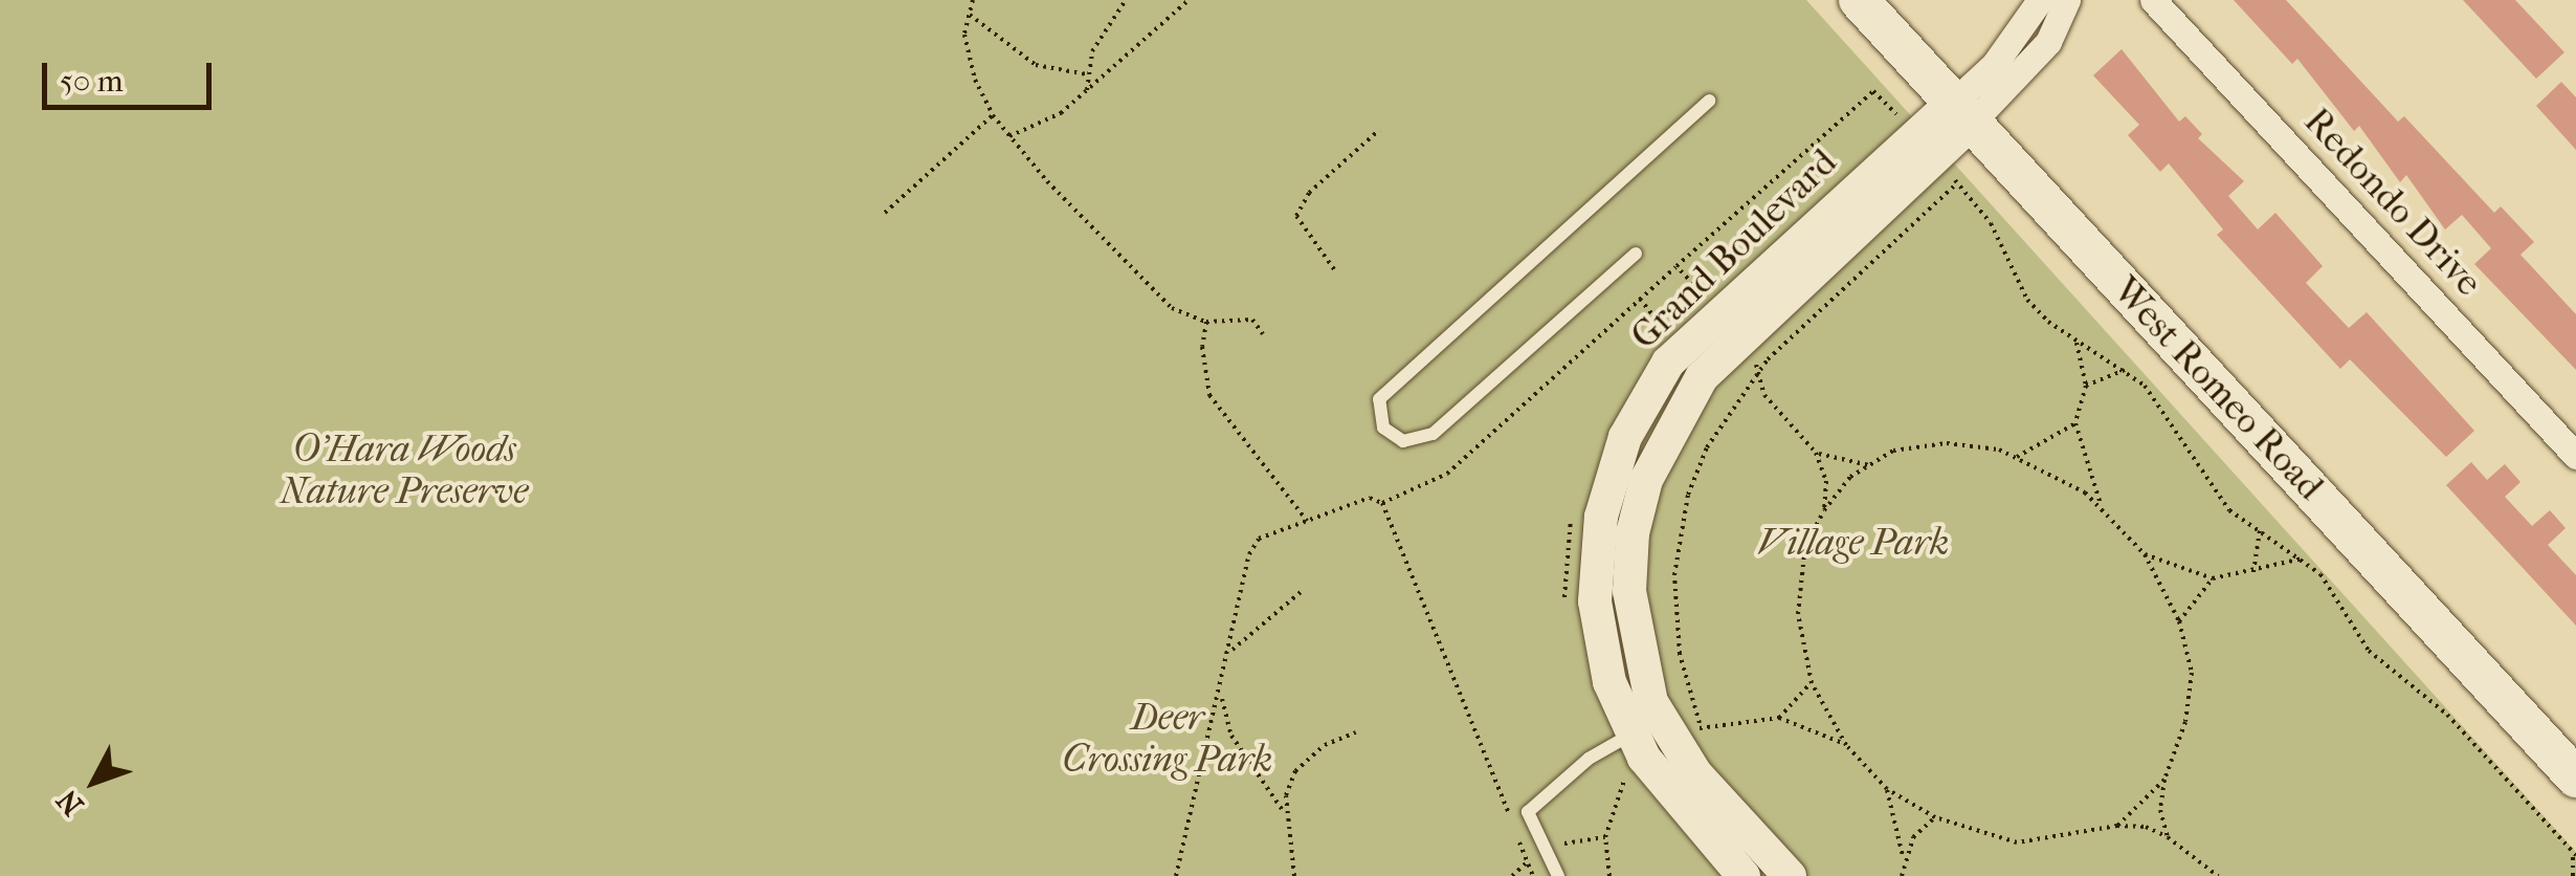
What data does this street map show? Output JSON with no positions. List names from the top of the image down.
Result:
{
  "streets": {
    "main road": ["West Romeo Road"],
    "street": ["Redondo Drive", "Grand Boulevard"]
  },
  "crossings": [
    ["Grand Boulevard", "West Romeo Road"]
  ],
  "parks": ["O'Hara Woods Nature Preserve", "Village Park", "Deer Crossing Park"],
  "scale_bar": "50 m",
  "north": "bottom left"
}
